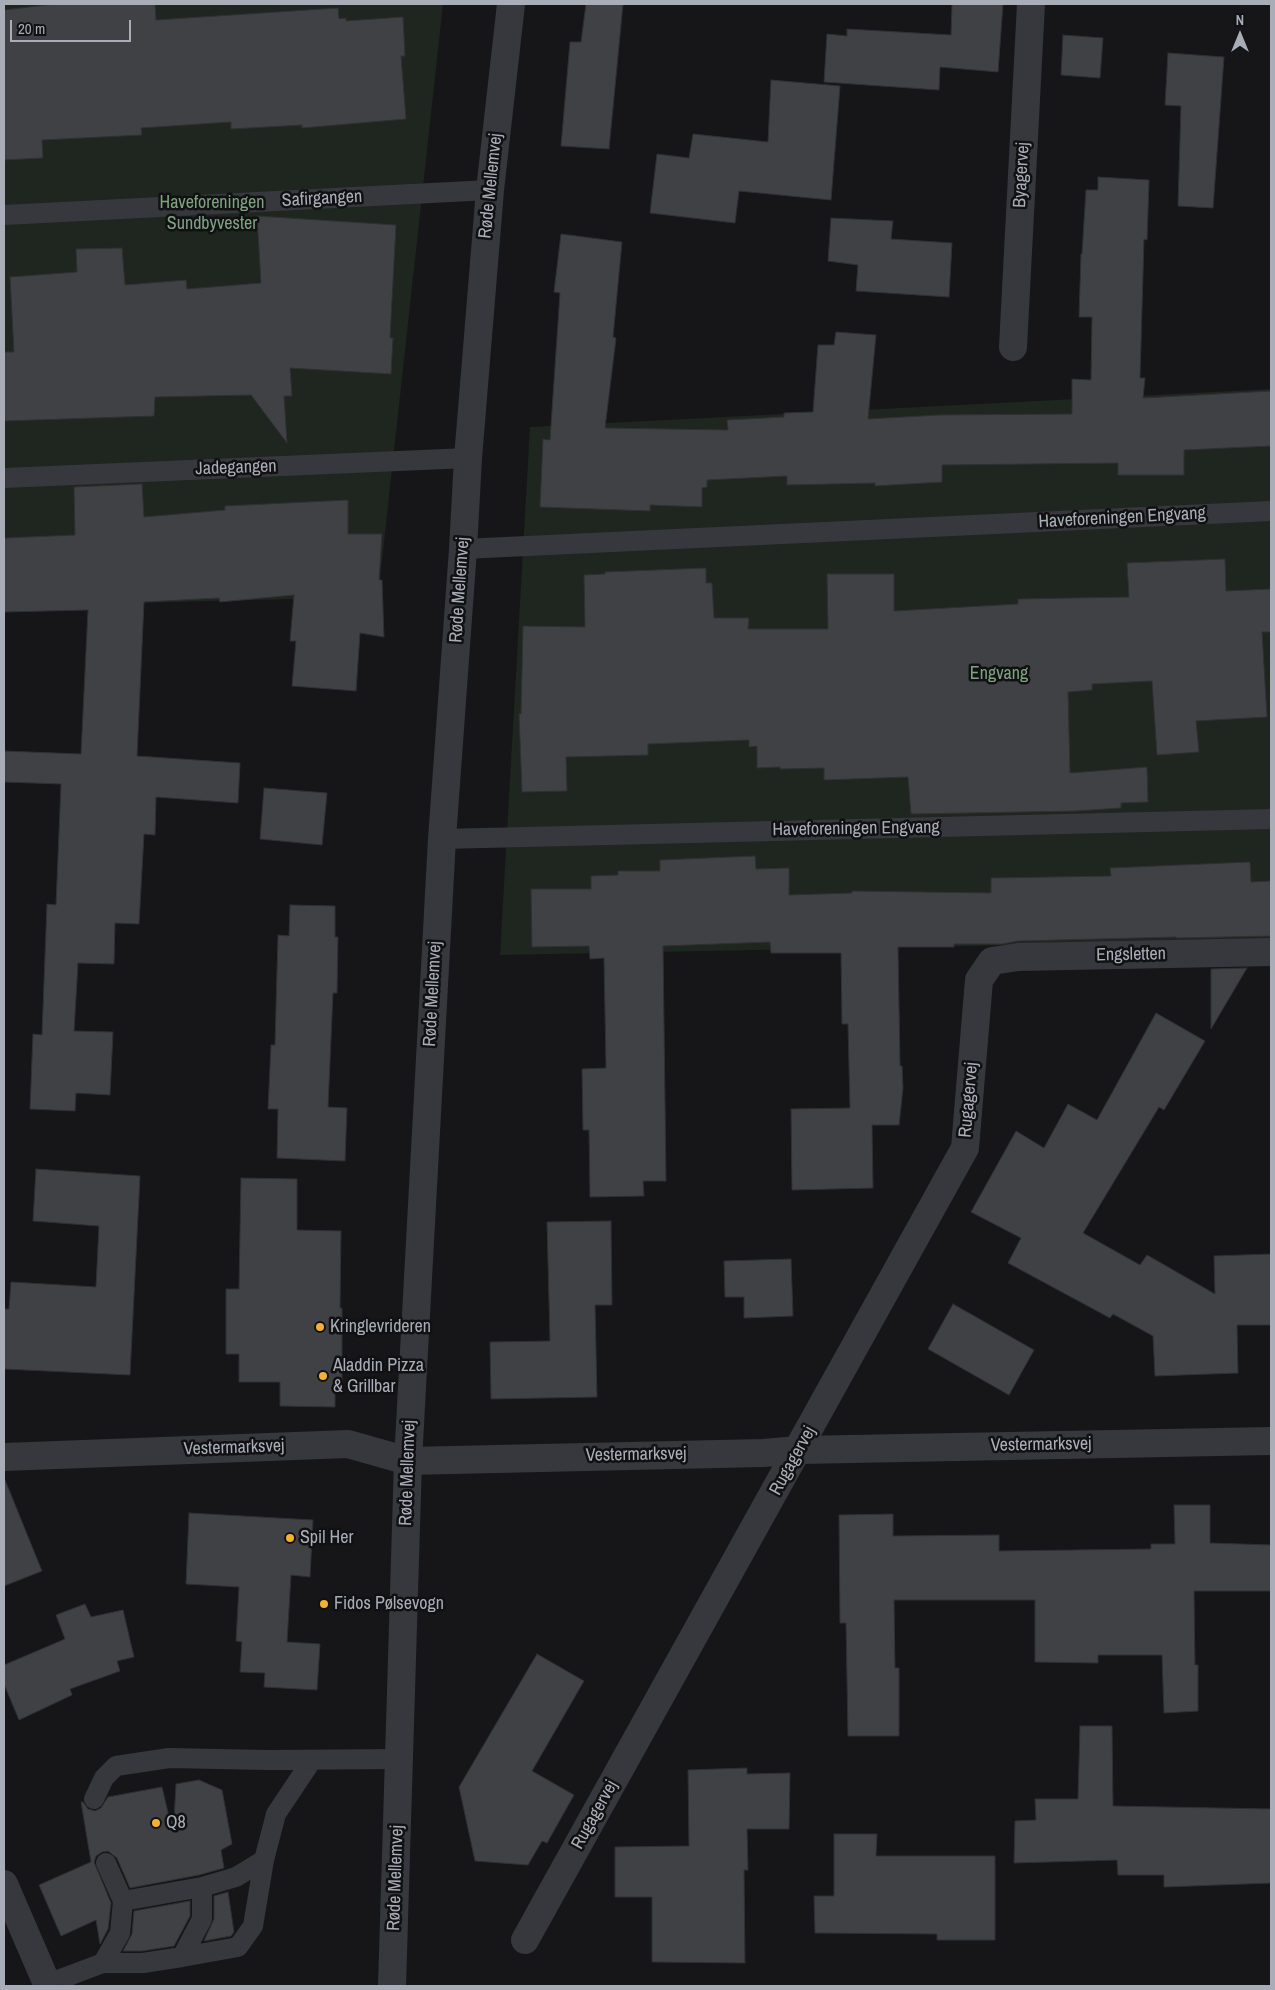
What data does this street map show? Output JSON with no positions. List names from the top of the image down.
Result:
{
  "streets": {
    "street": [
      "Byagervej",
      "Røde Mellemvej",
      "Engsletten",
      "Rugagervej",
      "Vestermarksvej"
    ],
    "lane": ["Safirgangen", "Jadegangen", "Haveforeningen Engvang"]
  },
  "crossings": [
    ["Røde Mellemvej", "Safirgangen"],
    ["Røde Mellemvej", "Jadegangen"],
    ["Røde Mellemvej", "Haveforeningen Engvang"],
    ["Røde Mellemvej", "Vestermarksvej"],
    ["Engsletten", "Rugagervej"],
    ["Rugagervej", "Vestermarksvej"]
  ],
  "parks": ["Haveforeningen Sundbyvester", "Engvang"],
  "places": [
    "Kringlevrideren",
    "Aladdin Pizza & Grillbar",
    "Spil Her",
    "Fidos Pølsevogn",
    "Q8"
  ],
  "scale_bar": "20 m",
  "north": "top"
}
